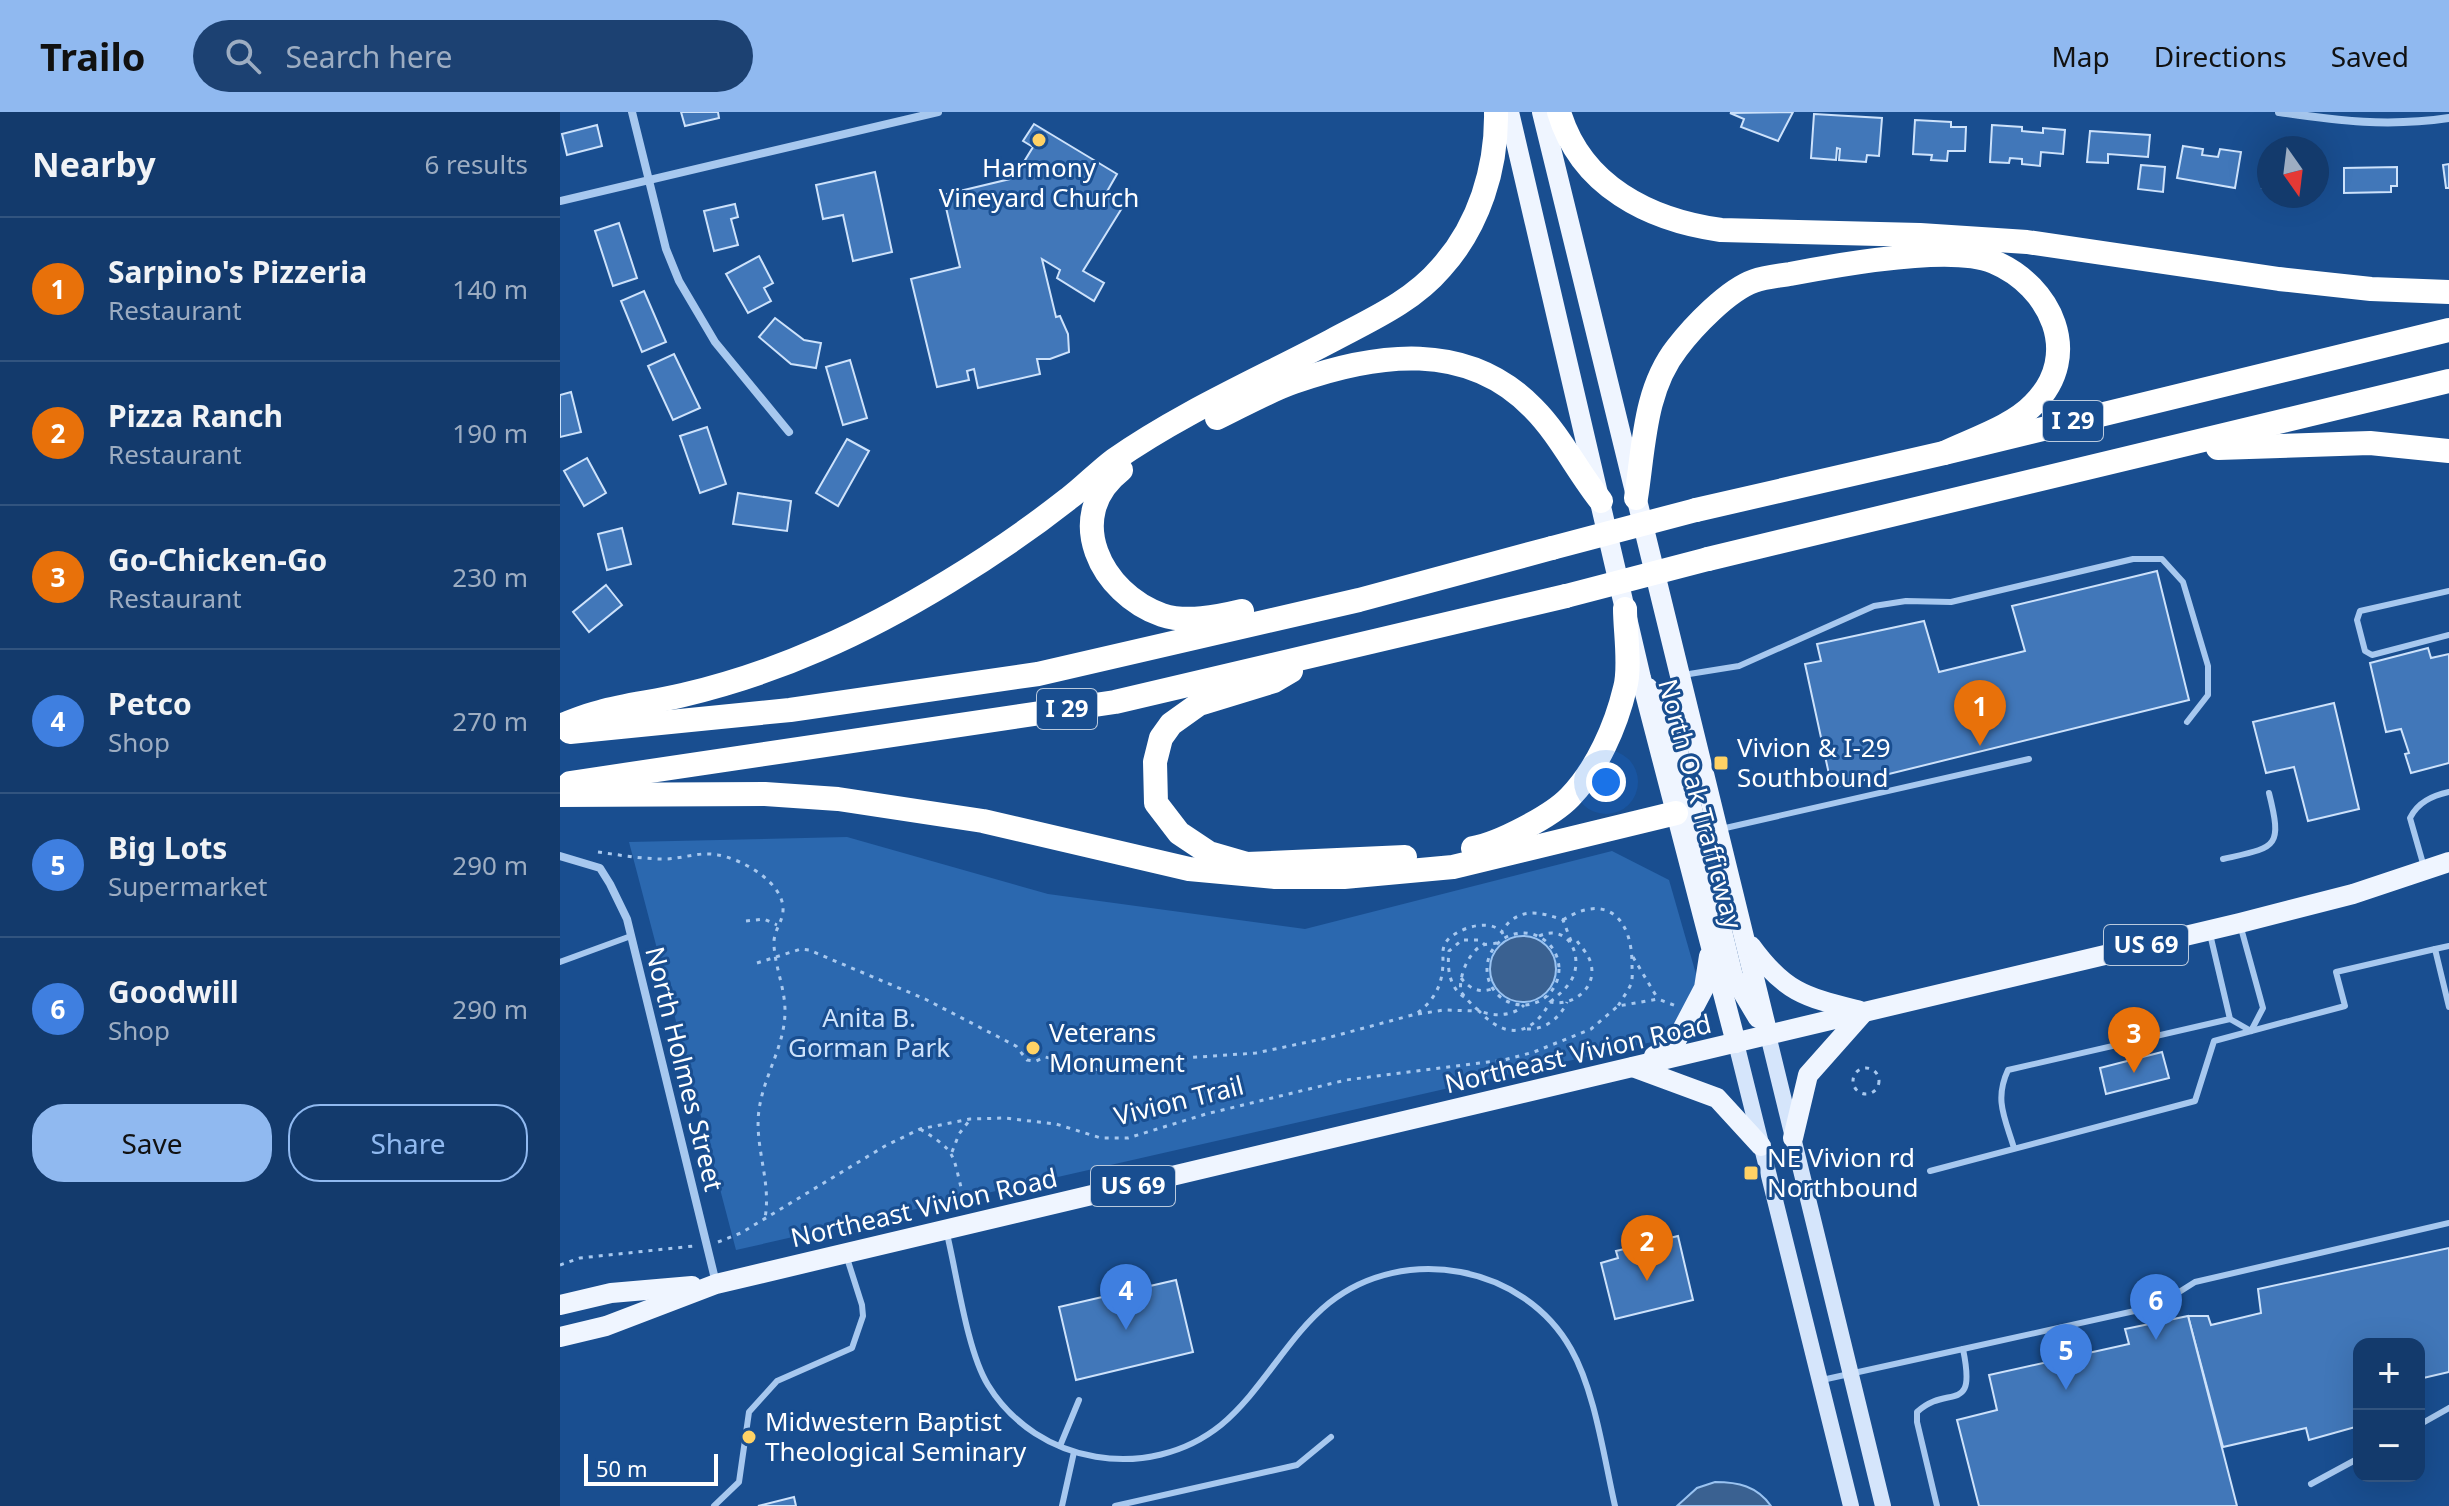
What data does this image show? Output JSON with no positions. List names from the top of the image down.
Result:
{
  "streets": {
    "highway": ["I 29"],
    "main road": ["North Oak Trafficway", "US 69", "Northeast Vivion Road"],
    "street": ["North Holmes Street"],
    "path": ["Vivion Trail"]
  },
  "crossings": [
    ["North Oak Trafficway", "Northeast Vivion Road"],
    ["Northeast Vivion Road", "North Holmes Street"],
    ["North Holmes Street", "Vivion Trail"]
  ],
  "parks": ["Anita B. Gorman Park"],
  "places": {
    "other": ["Harmony Vineyard Church", "Veterans Monument", "Midwestern Baptist Theological Seminary"],
    "transit": ["Vivion & I-29 Southbound", "NE Vivion rd Northbound"]
  },
  "scale_bar": "50 m",
  "north": "bottom",
  "page": {
    "header": "Trailo",
    "search": "Search here",
    "nav": ["Map", "Directions", "Saved"],
    "heading": ["Nearby", "6 results"],
    "list": [
      {
        "mark": "1",
        "name": "Sarpino's Pizzeria",
        "note": "Restaurant",
        "value": "140 m"
      },
      {
        "mark": "2",
        "name": "Pizza Ranch",
        "note": "Restaurant",
        "value": "190 m"
      },
      {
        "mark": "3",
        "name": "Go-Chicken-Go",
        "note": "Restaurant",
        "value": "230 m"
      },
      {
        "mark": "4",
        "name": "Petco",
        "note": "Shop",
        "value": "270 m"
      },
      {
        "mark": "5",
        "name": "Big Lots",
        "note": "Supermarket",
        "value": "290 m"
      },
      {
        "mark": "6",
        "name": "Goodwill",
        "note": "Shop",
        "value": "290 m"
      }
    ],
    "pins": [
      "1",
      "3",
      "2",
      "4",
      "6",
      "5"
    ],
    "buttons": ["Save", "Share"],
    "map_buttons": ["+", "−"],
    "scale": "50 m"
  }
}
